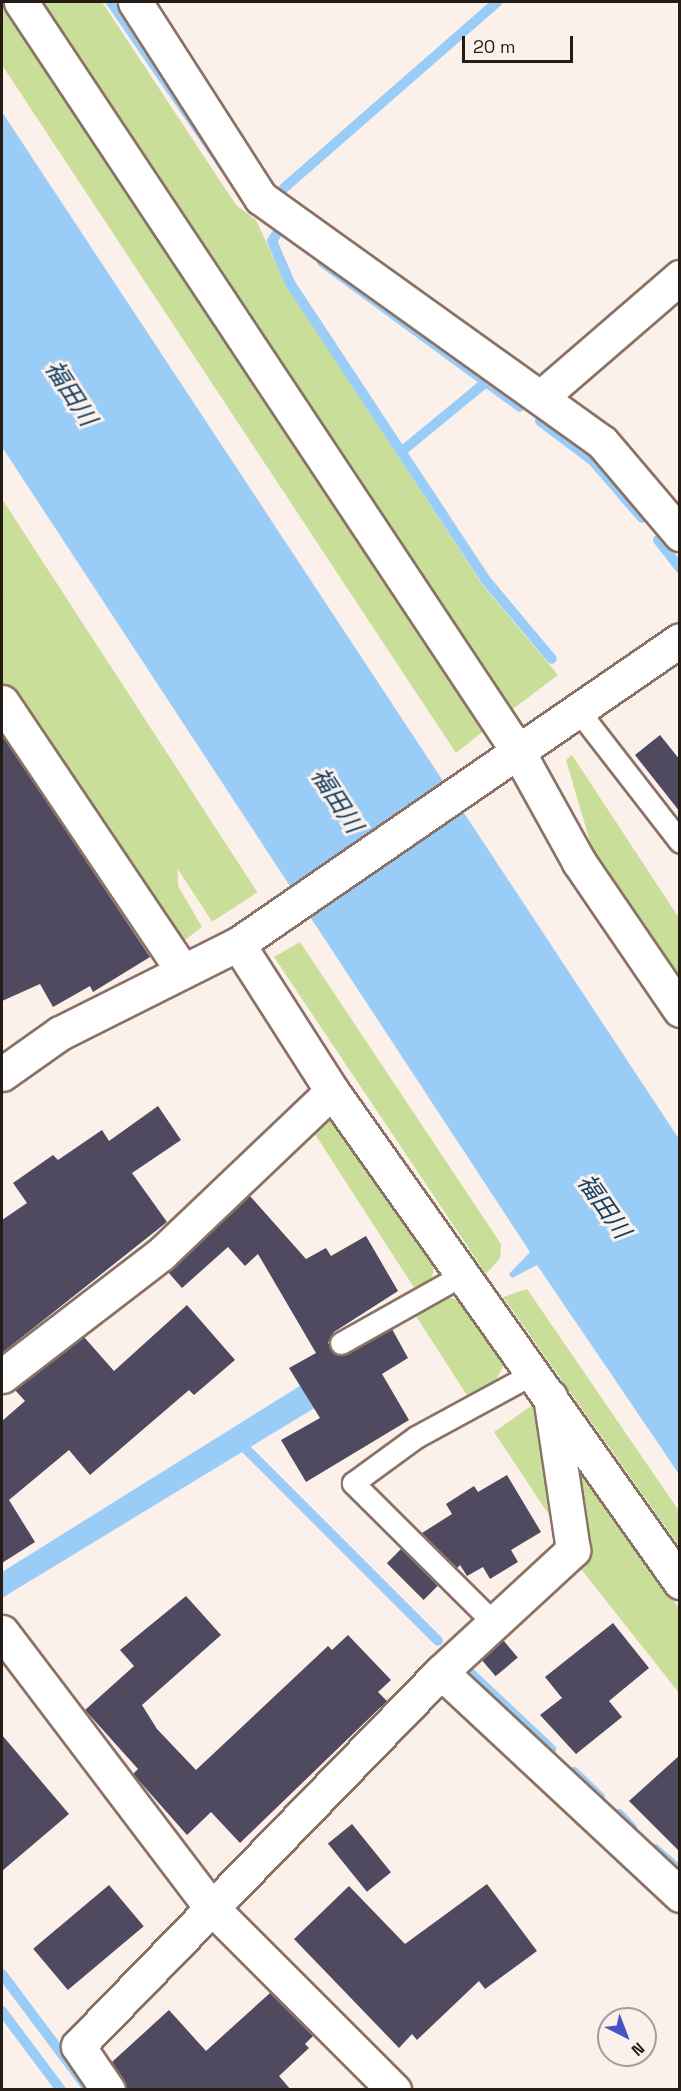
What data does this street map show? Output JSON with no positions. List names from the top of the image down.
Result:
{
  "water": ["福田川"],
  "scale_bar": "20 m",
  "north": "bottom right"
}
